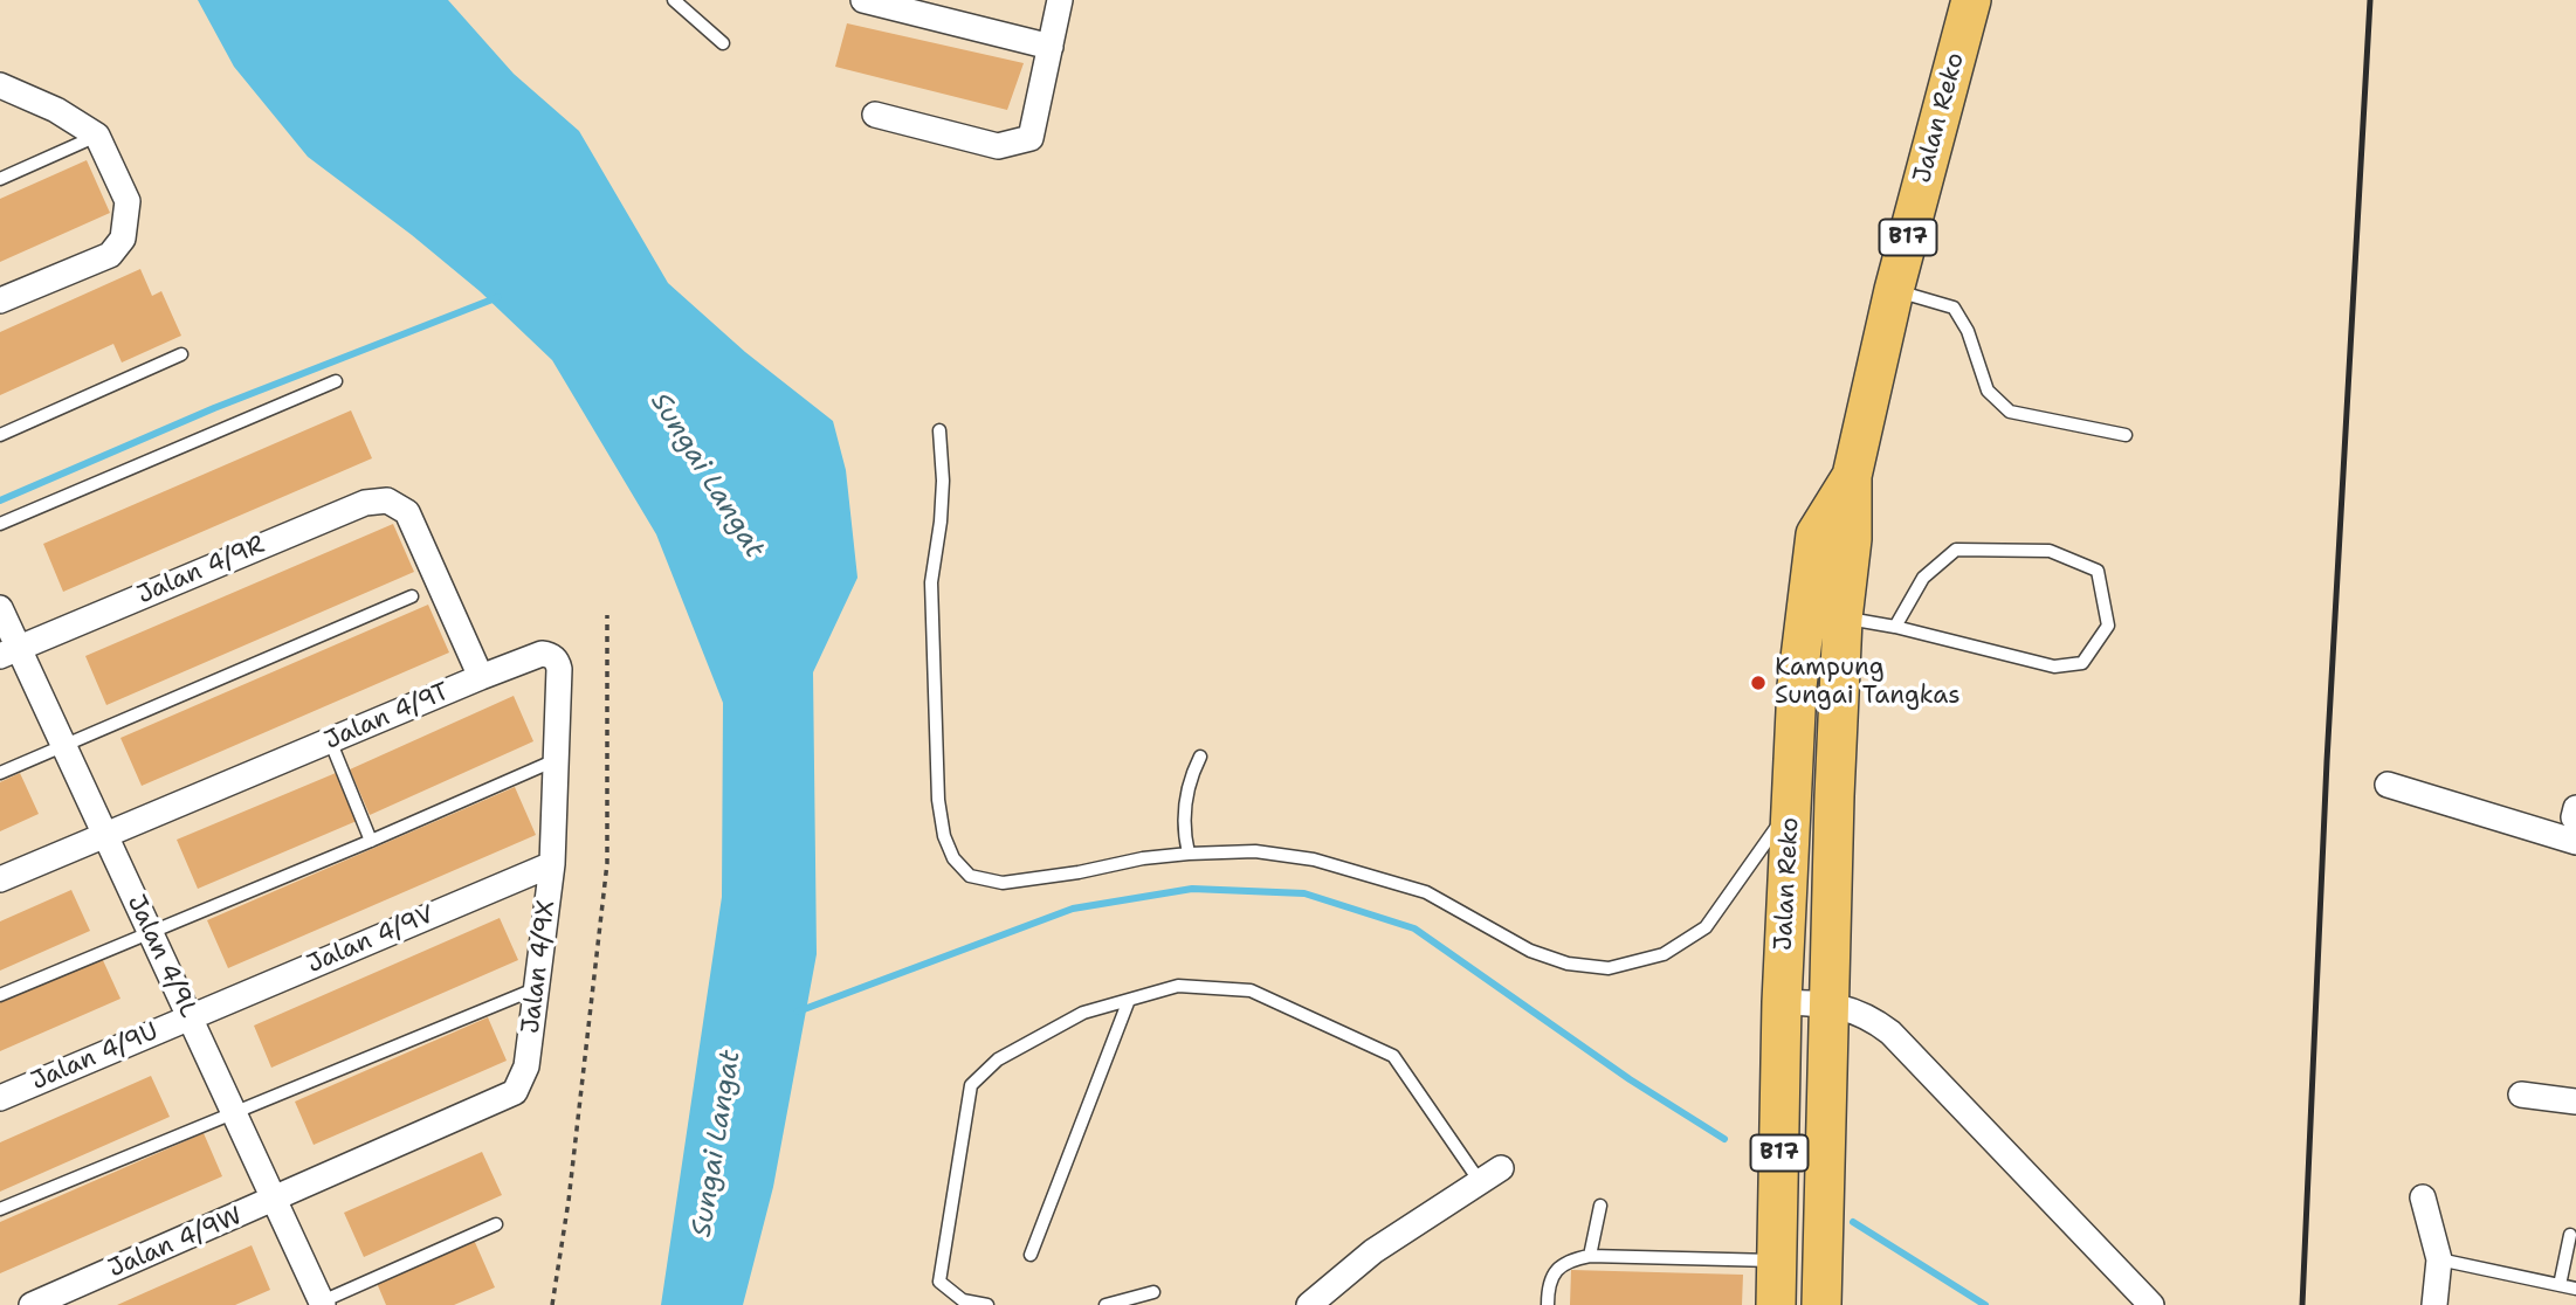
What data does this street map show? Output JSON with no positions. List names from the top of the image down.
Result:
{
  "streets": {
    "main road": ["Jalan Reko", "B17"],
    "street": [
      "Jalan 4/9R",
      "Jalan 4/9T",
      "Jalan 4/9V",
      "Jalan 4/9L",
      "Jalan 4/9X",
      "Jalan 4/9U",
      "Jalan 4/9W"
    ]
  },
  "crossings": [
    ["Jalan 4/9R", "Jalan 4/9T"],
    ["Jalan 4/9R", "Jalan 4/9L"],
    ["Jalan 4/9T", "Jalan 4/9L"],
    ["Jalan 4/9T", "Jalan 4/9X"],
    ["Jalan 4/9V", "Jalan 4/9L"],
    ["Jalan 4/9V", "Jalan 4/9X"],
    ["Jalan 4/9V", "Jalan 4/9U"],
    ["Jalan 4/9L", "Jalan 4/9X"],
    ["Jalan 4/9L", "Jalan 4/9U"],
    ["Jalan 4/9L", "Jalan 4/9W"],
    ["Jalan 4/9X", "Jalan 4/9W"]
  ],
  "water": ["Sungai Langat"],
  "places": ["Kampung Sungai Tangkas"]
}
